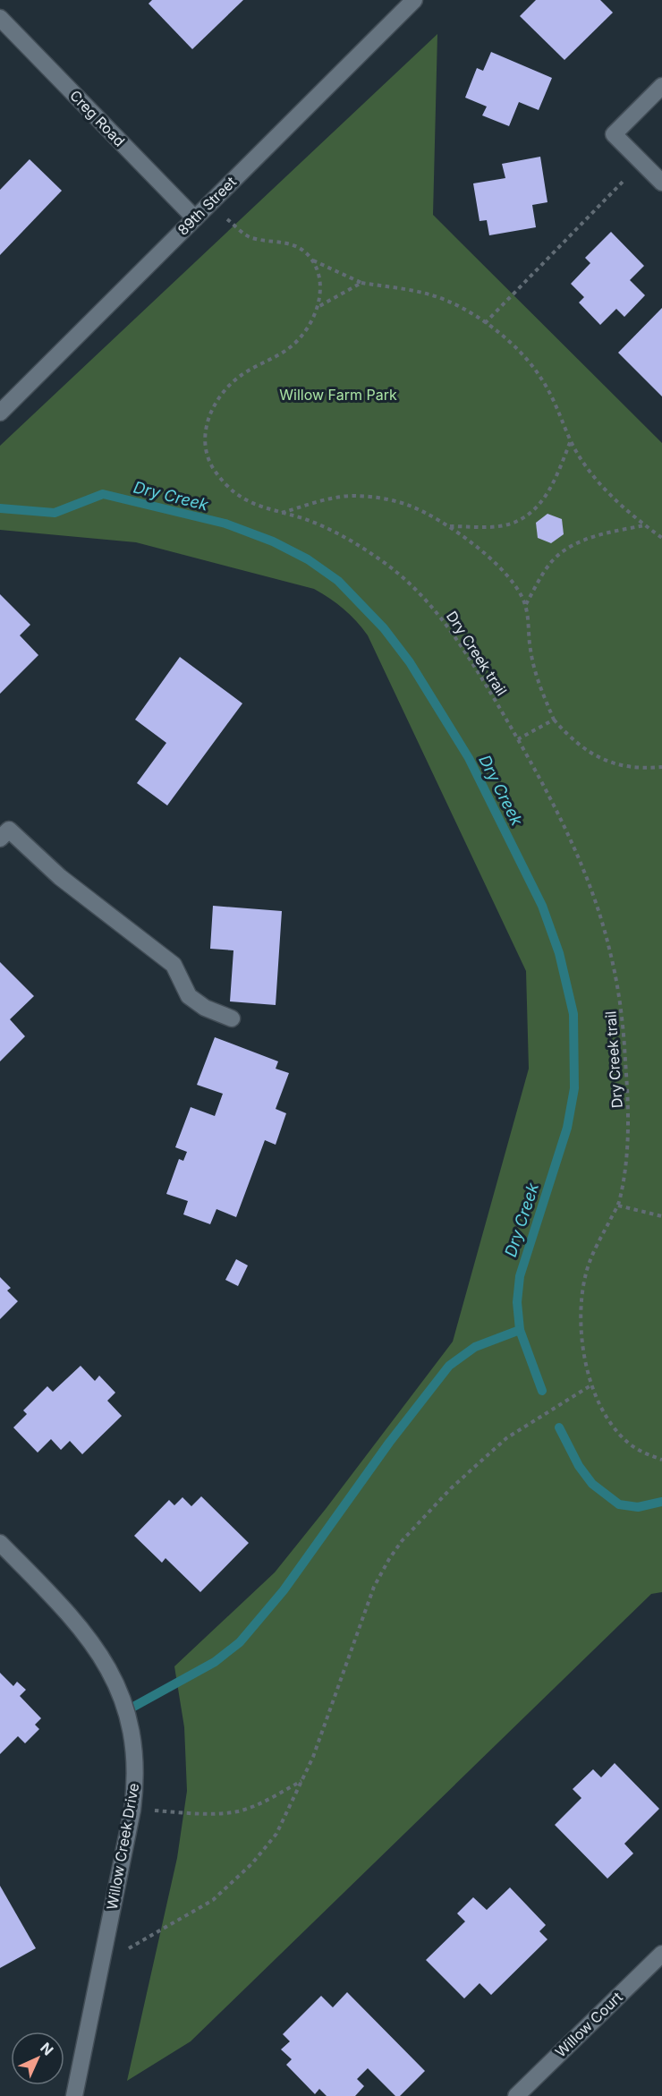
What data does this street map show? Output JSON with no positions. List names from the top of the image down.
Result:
{
  "streets": {
    "street": [
      "Creg Road",
      "89th Street",
      "Willow Creek Drive",
      "Willow Court"
    ],
    "path": ["Dry Creek trail"]
  },
  "crossings": [
    ["Creg Road", "89th Street"]
  ],
  "water": ["Dry Creek"],
  "parks": ["Willow Farm Park"],
  "north": "top right"
}
